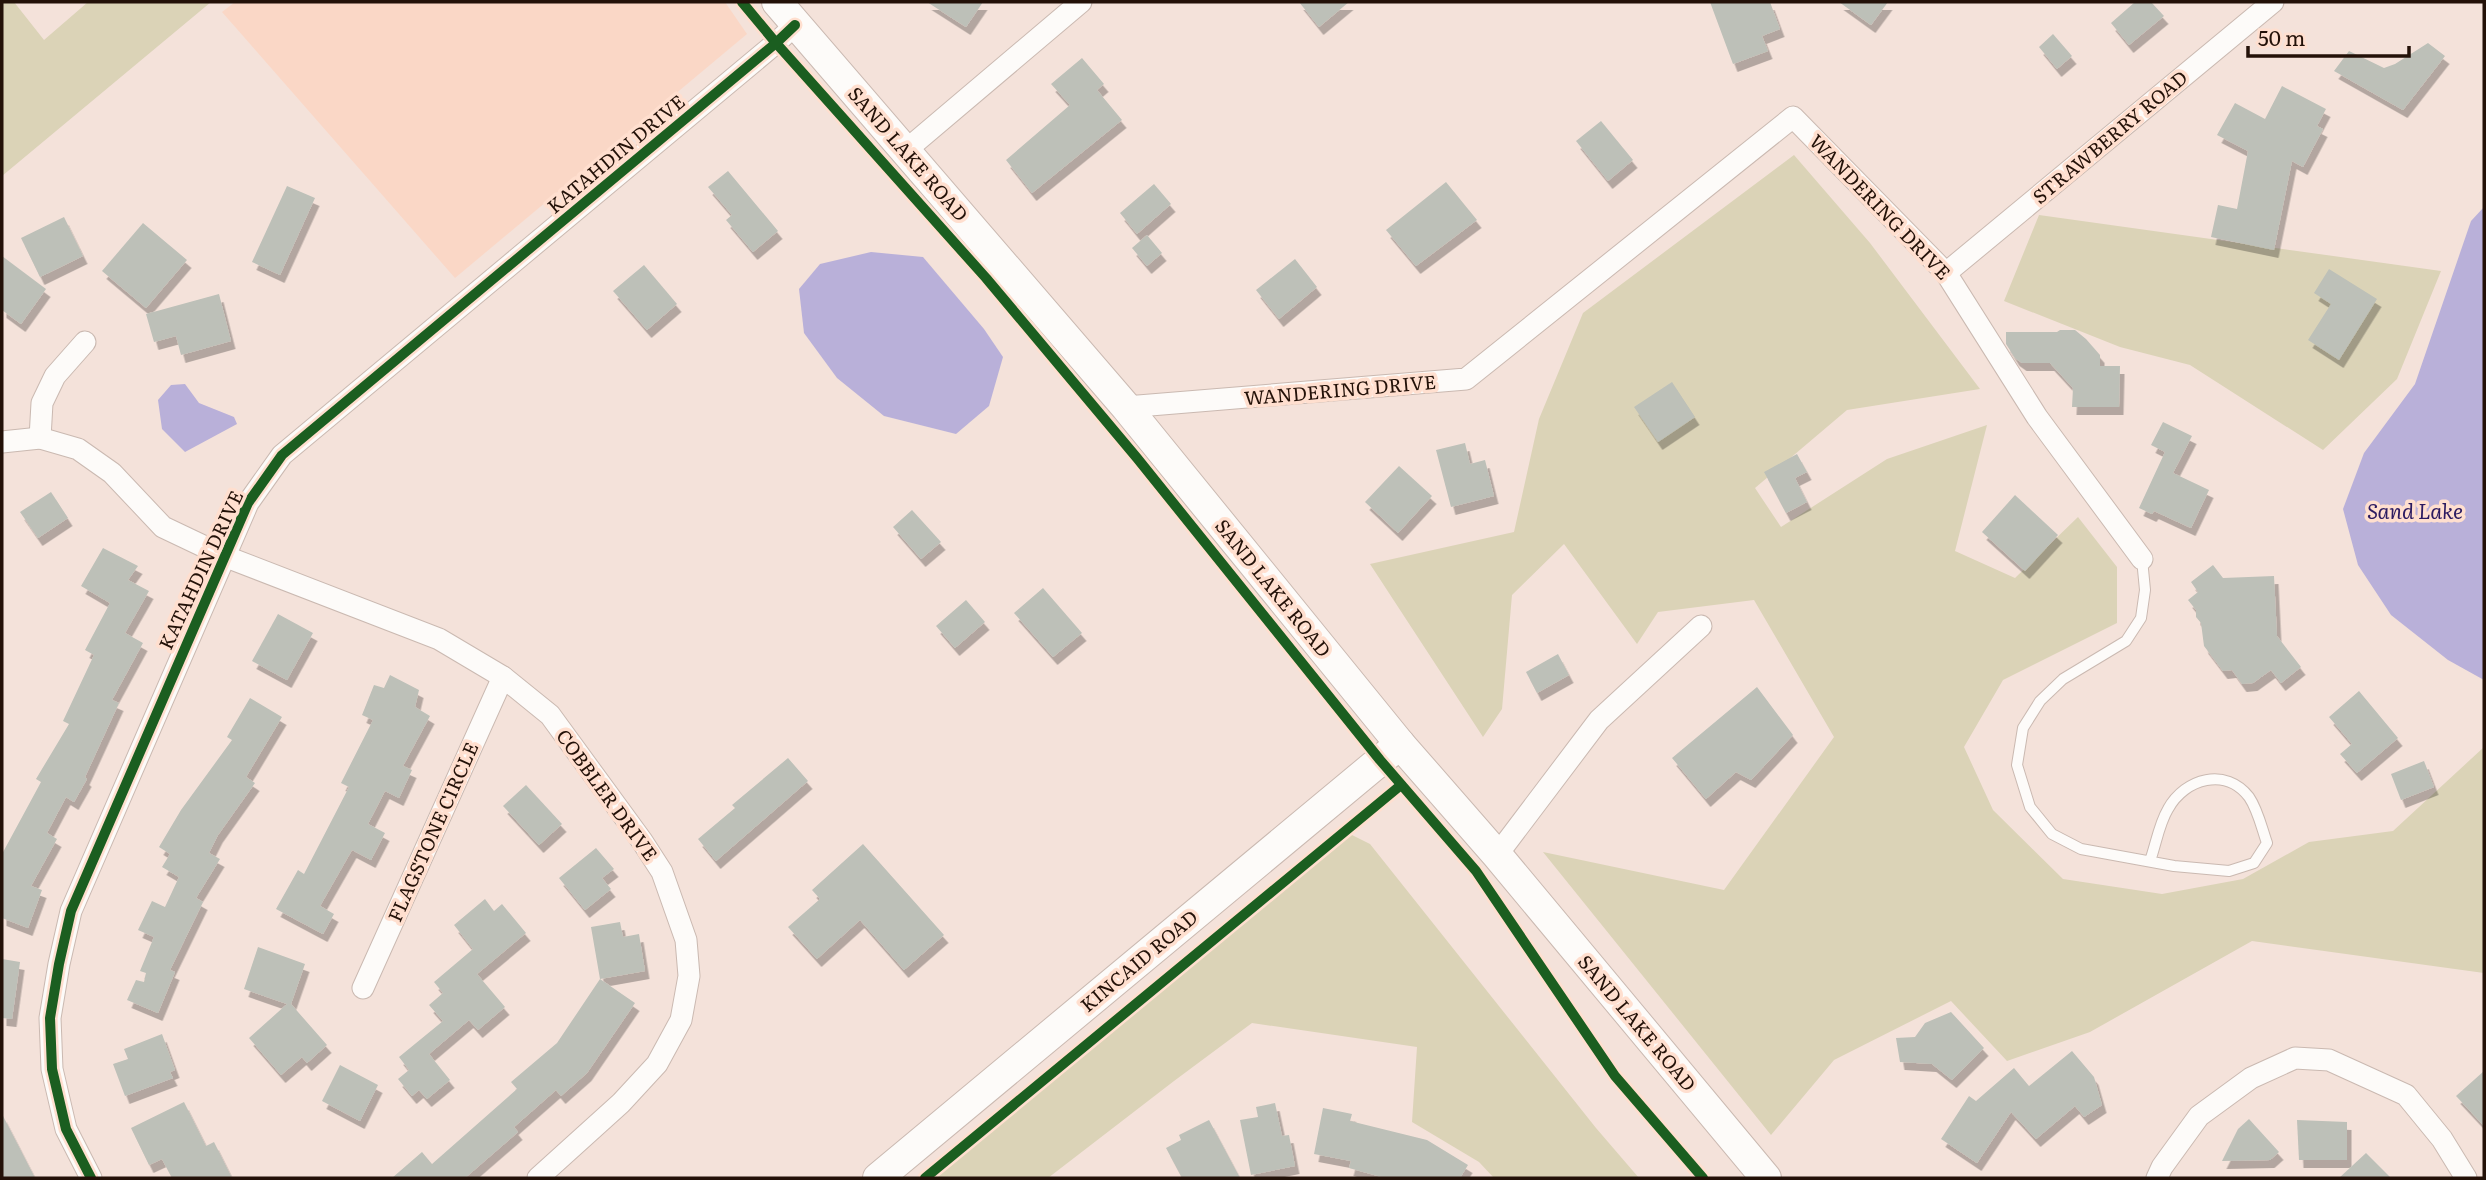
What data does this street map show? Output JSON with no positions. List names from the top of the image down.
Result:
{
  "streets": {
    "main road": ["SAND LAKE ROAD", "KINCAID ROAD"],
    "street": [
      "STRAWBERRY ROAD",
      "KATAHDIN DRIVE",
      "WANDERING DRIVE",
      "COBBLER DRIVE",
      "FLAGSTONE CIRCLE"
    ]
  },
  "crossings": [
    ["STRAWBERRY ROAD", "WANDERING DRIVE"],
    ["KATAHDIN DRIVE", "SAND LAKE ROAD"],
    ["KATAHDIN DRIVE", "COBBLER DRIVE"],
    ["SAND LAKE ROAD", "WANDERING DRIVE"],
    ["SAND LAKE ROAD", "KINCAID ROAD"],
    ["COBBLER DRIVE", "FLAGSTONE CIRCLE"]
  ],
  "water": ["Sand Lake"],
  "scale_bar": "50 m"
}
